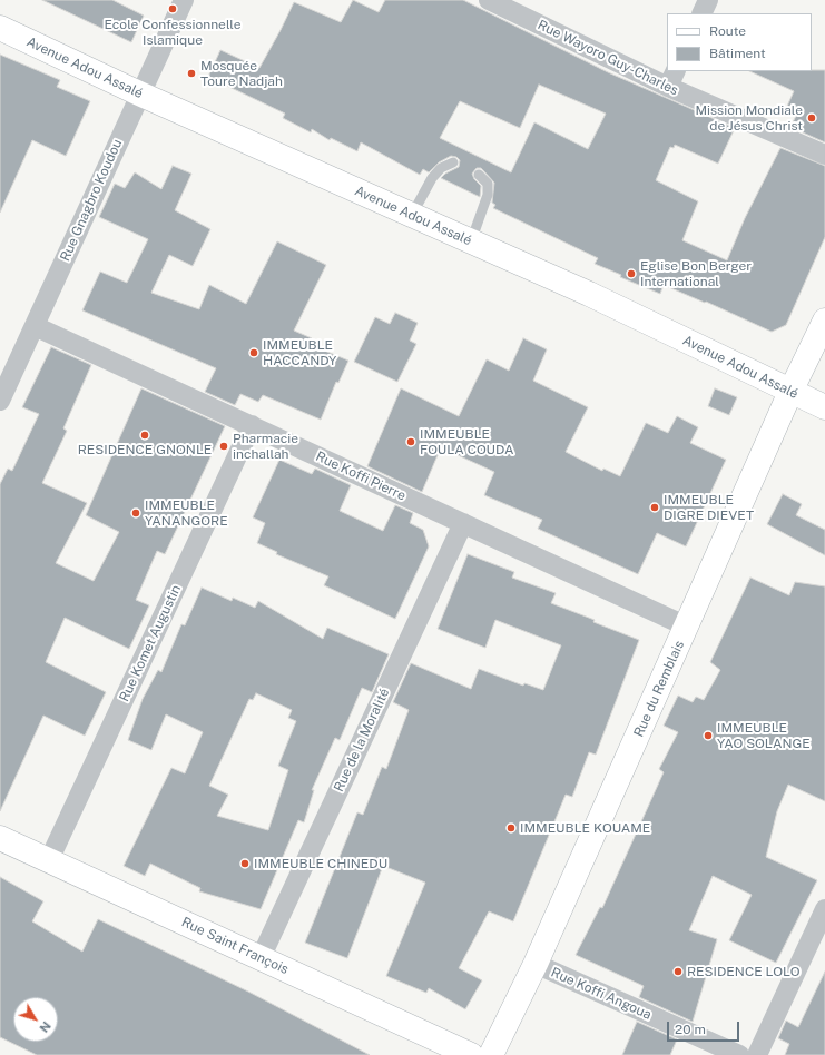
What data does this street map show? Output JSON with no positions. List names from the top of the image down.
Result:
{
  "streets": {
    "street": [
      "Rue Wayoro Guy-Charles",
      "Avenue Adou Assalé",
      "Rue Gnagbro Koudou",
      "Rue Koffi Pierre",
      "Rue Komet Augustin",
      "Rue du Remblais",
      "Rue de la Moralité",
      "Rue Saint François",
      "Rue Koffi Angoua"
    ]
  },
  "crossings": [
    ["Avenue Adou Assalé", "Rue Gnagbro Koudou"],
    ["Avenue Adou Assalé", "Rue du Remblais"],
    ["Rue Gnagbro Koudou", "Rue Koffi Pierre"],
    ["Rue Koffi Pierre", "Rue Komet Augustin"],
    ["Rue Koffi Pierre", "Rue du Remblais"],
    ["Rue Koffi Pierre", "Rue de la Moralité"],
    ["Rue Komet Augustin", "Rue Saint François"],
    ["Rue du Remblais", "Rue Koffi Angoua"],
    ["Rue de la Moralité", "Rue Saint François"]
  ],
  "places": [
    "Ecole Confessionnelle Islamique",
    "Mosquée Toure Nadjah",
    "Mission Mondiale de Jésus Christ",
    "Eglise Bon Berger International",
    "IMMEUBLE HACCANDY",
    "RESIDENCE GNONLE",
    "IMMEUBLE FOULA COUDA",
    "Pharmacie inchallah",
    "IMMEUBLE DIGRE DIEVET",
    "IMMEUBLE YANANGORE",
    "IMMEUBLE YAO SOLANGE",
    "IMMEUBLE KOUAME",
    "IMMEUBLE CHINEDU",
    "RESIDENCE LOLO"
  ],
  "legend": ["Route", "Bâtiment"],
  "scale_bar": "20 m",
  "north": "bottom right"
}
